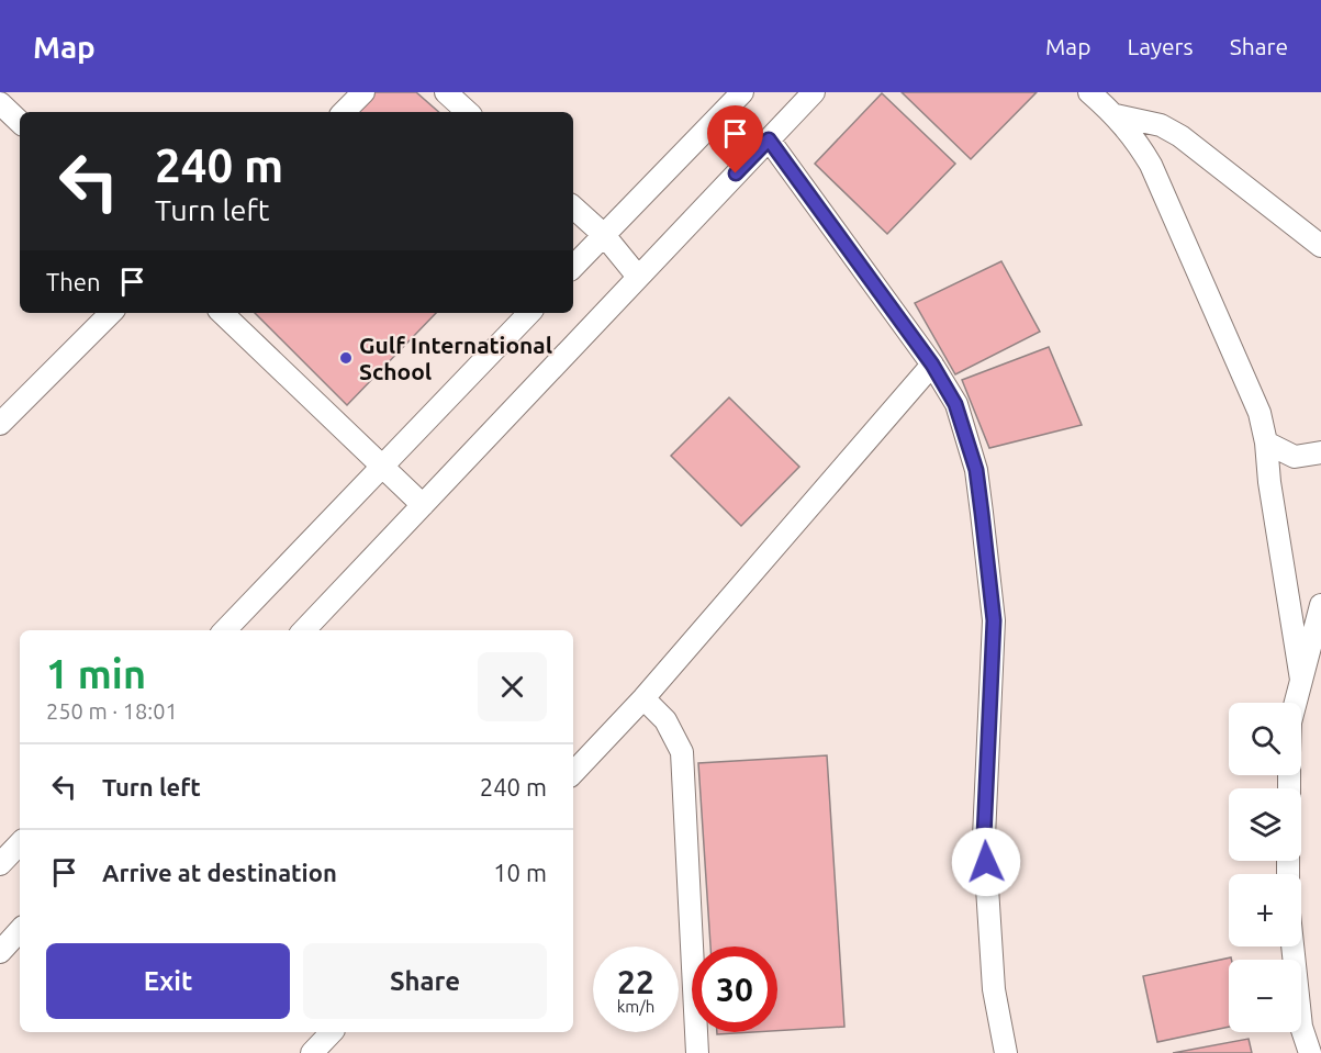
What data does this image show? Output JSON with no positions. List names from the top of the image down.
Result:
{
  "places": ["Gulf International School"],
  "page": {
    "header": "Map",
    "nav": ["Map", "Layers", "Share"],
    "turn": ["240 m", "Turn left"],
    "then": "Then",
    "heading": ["1 min", "250 m · 18:01"],
    "map_buttons": ["+", "−"],
    "list": [
      {
        "name": "Turn left",
        "value": "240 m"
      },
      {
        "name": "Arrive at destination",
        "value": "10 m"
      }
    ],
    "buttons": ["Exit", "Share"],
    "speed": "22 km/h",
    "limit": "30"
  }
}
